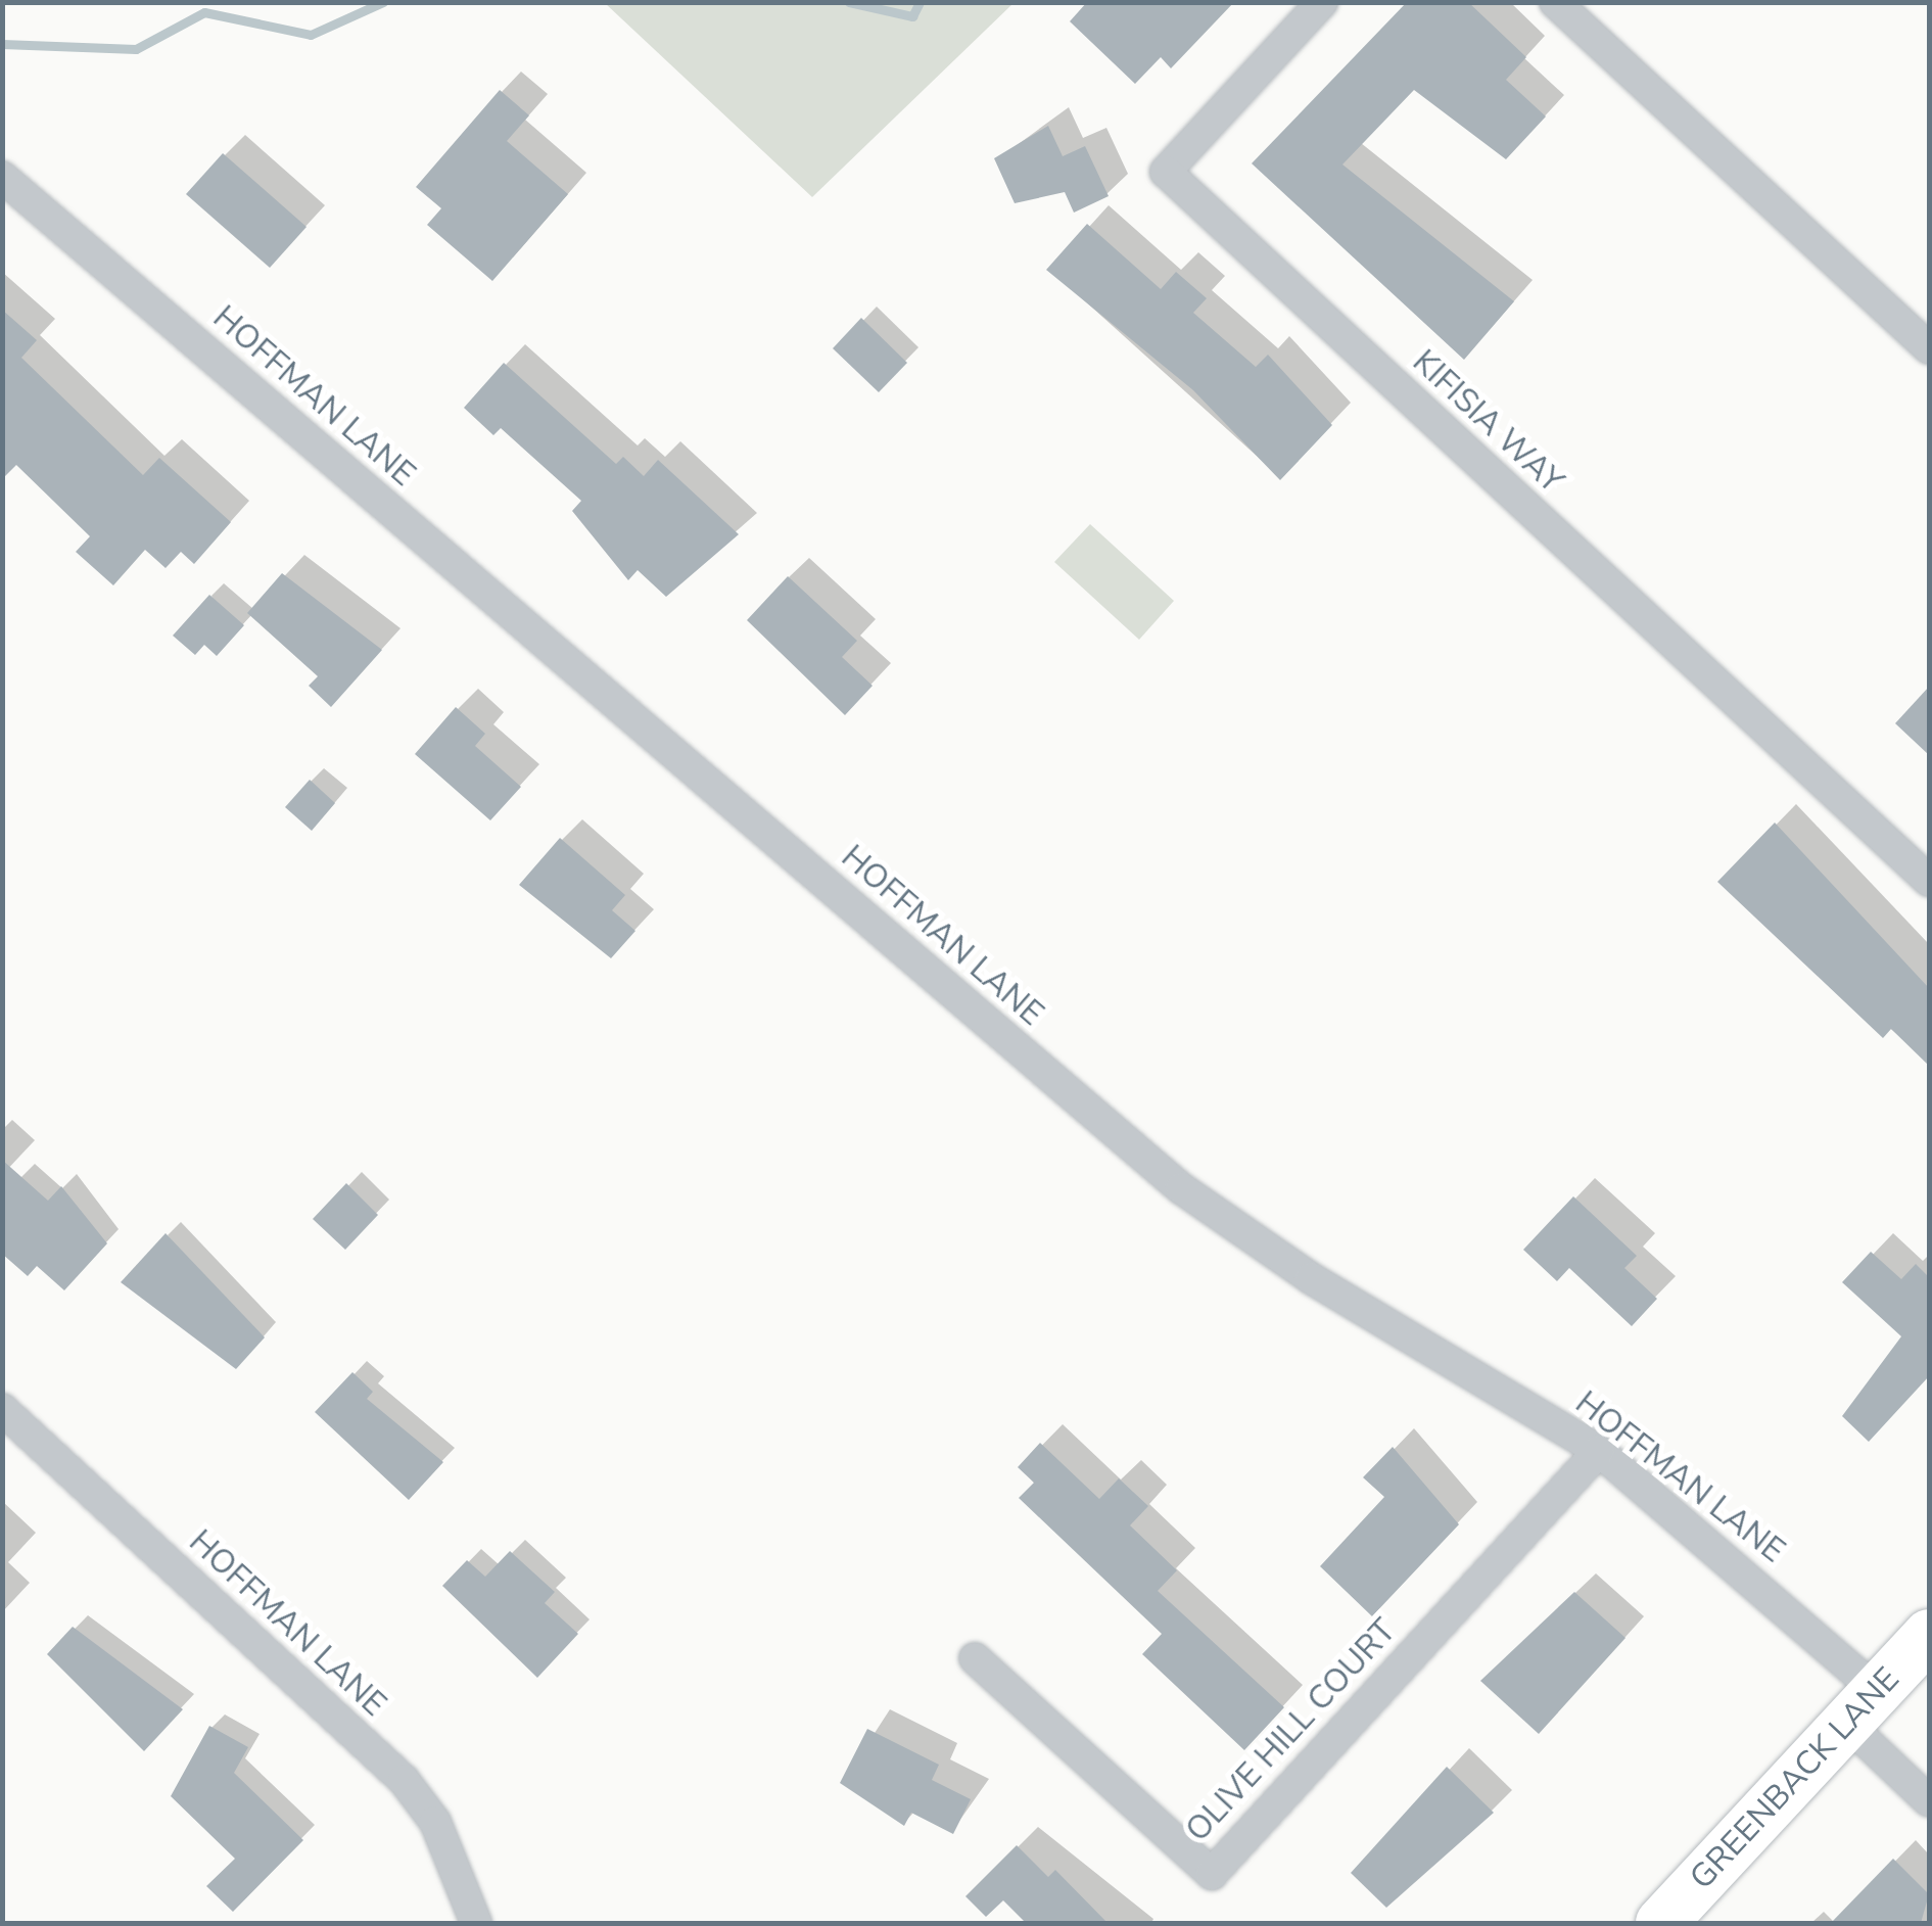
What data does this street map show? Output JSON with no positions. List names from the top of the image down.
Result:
{
  "streets": {
    "main road": ["GREENBACK LANE"],
    "street": ["HOFFMAN LANE", "KIFISIA WAY", "OLIVE HILL COURT"]
  },
  "crossings": [
    ["HOFFMAN LANE", "OLIVE HILL COURT"],
    ["HOFFMAN LANE", "GREENBACK LANE"]
  ]
}
